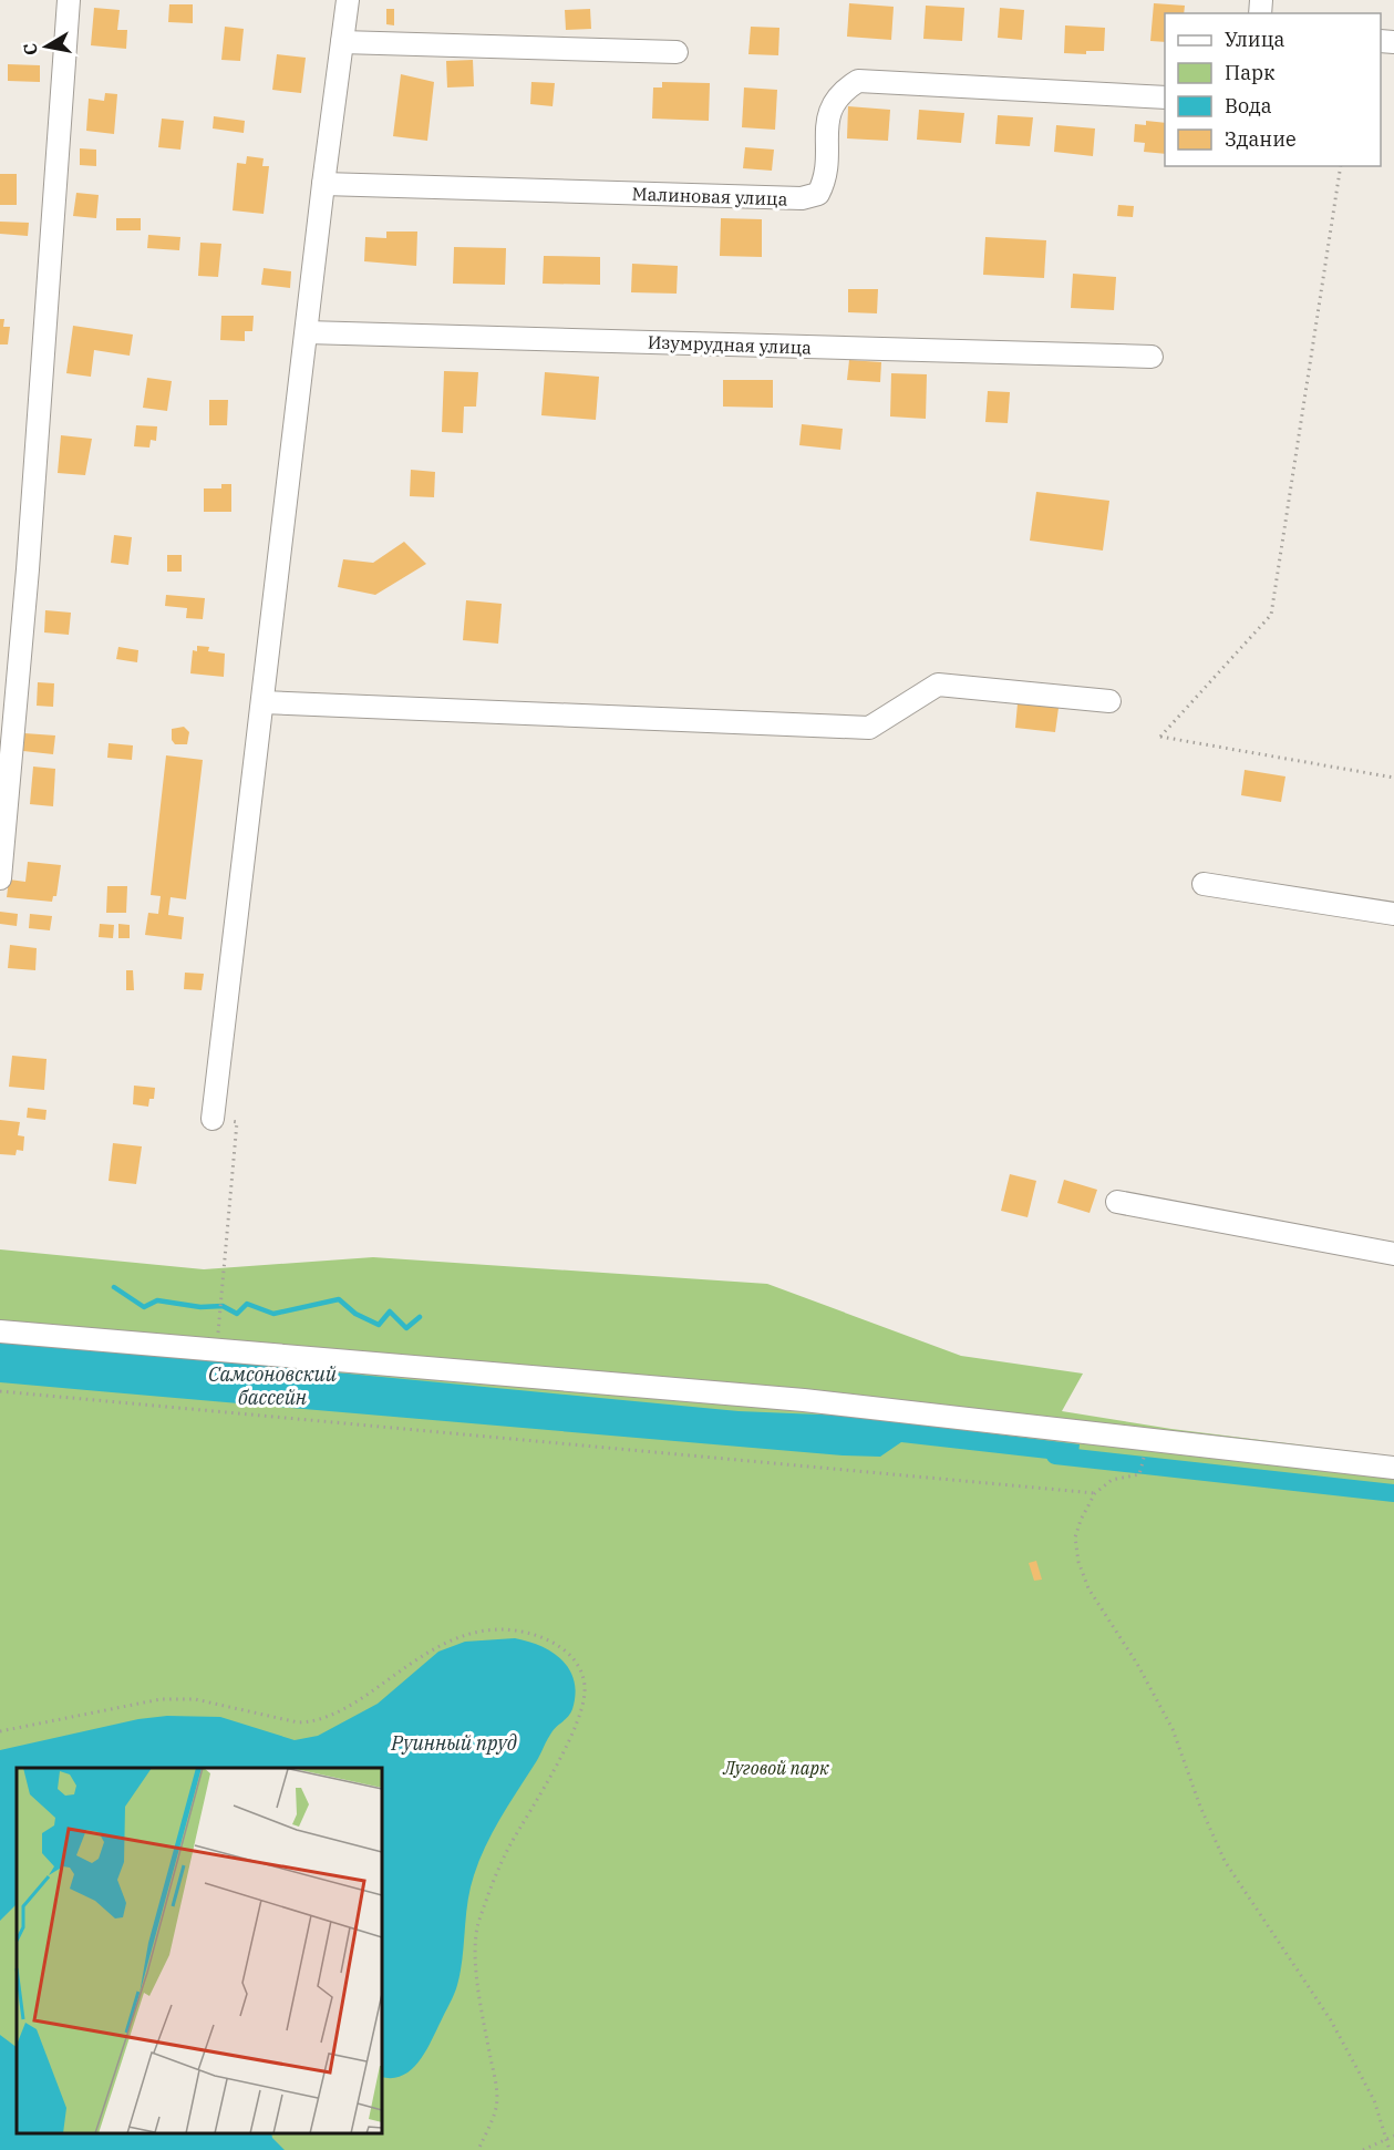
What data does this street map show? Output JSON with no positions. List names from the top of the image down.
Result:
{
  "streets": {
    "street": ["Малиновая улица", "Изумрудная улица"]
  },
  "water": ["Самсоновский бассейн", "Руинный пруд"],
  "parks": ["Луговой парк"],
  "legend": [
    "Улица",
    "Парк",
    "Вода",
    "Здание"
  ],
  "north": "left"
}
